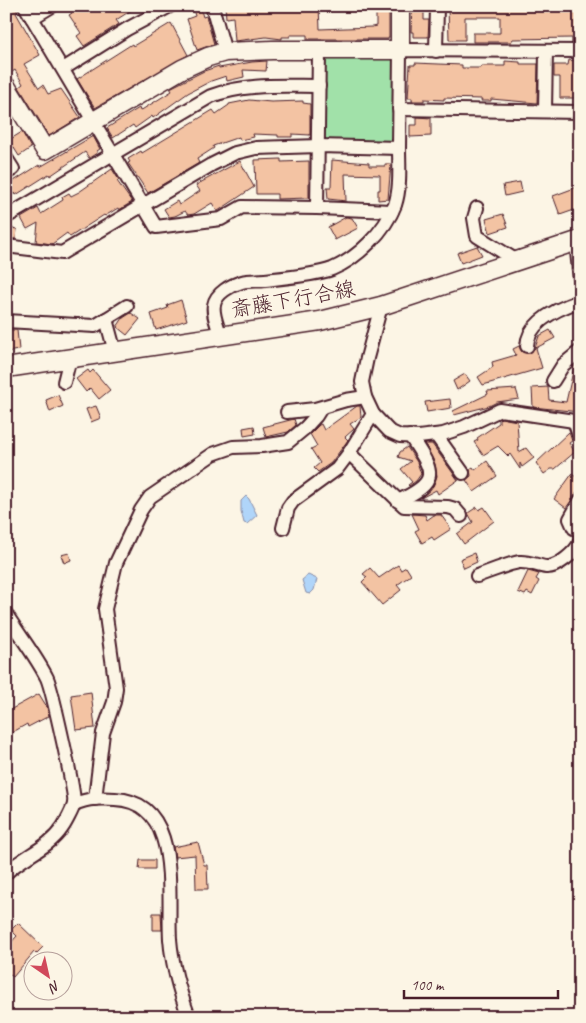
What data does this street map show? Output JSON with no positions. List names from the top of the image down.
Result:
{
  "streets": {
    "main road": ["斎藤下行合線"]
  },
  "scale_bar": "100 m",
  "north": "bottom right"
}
